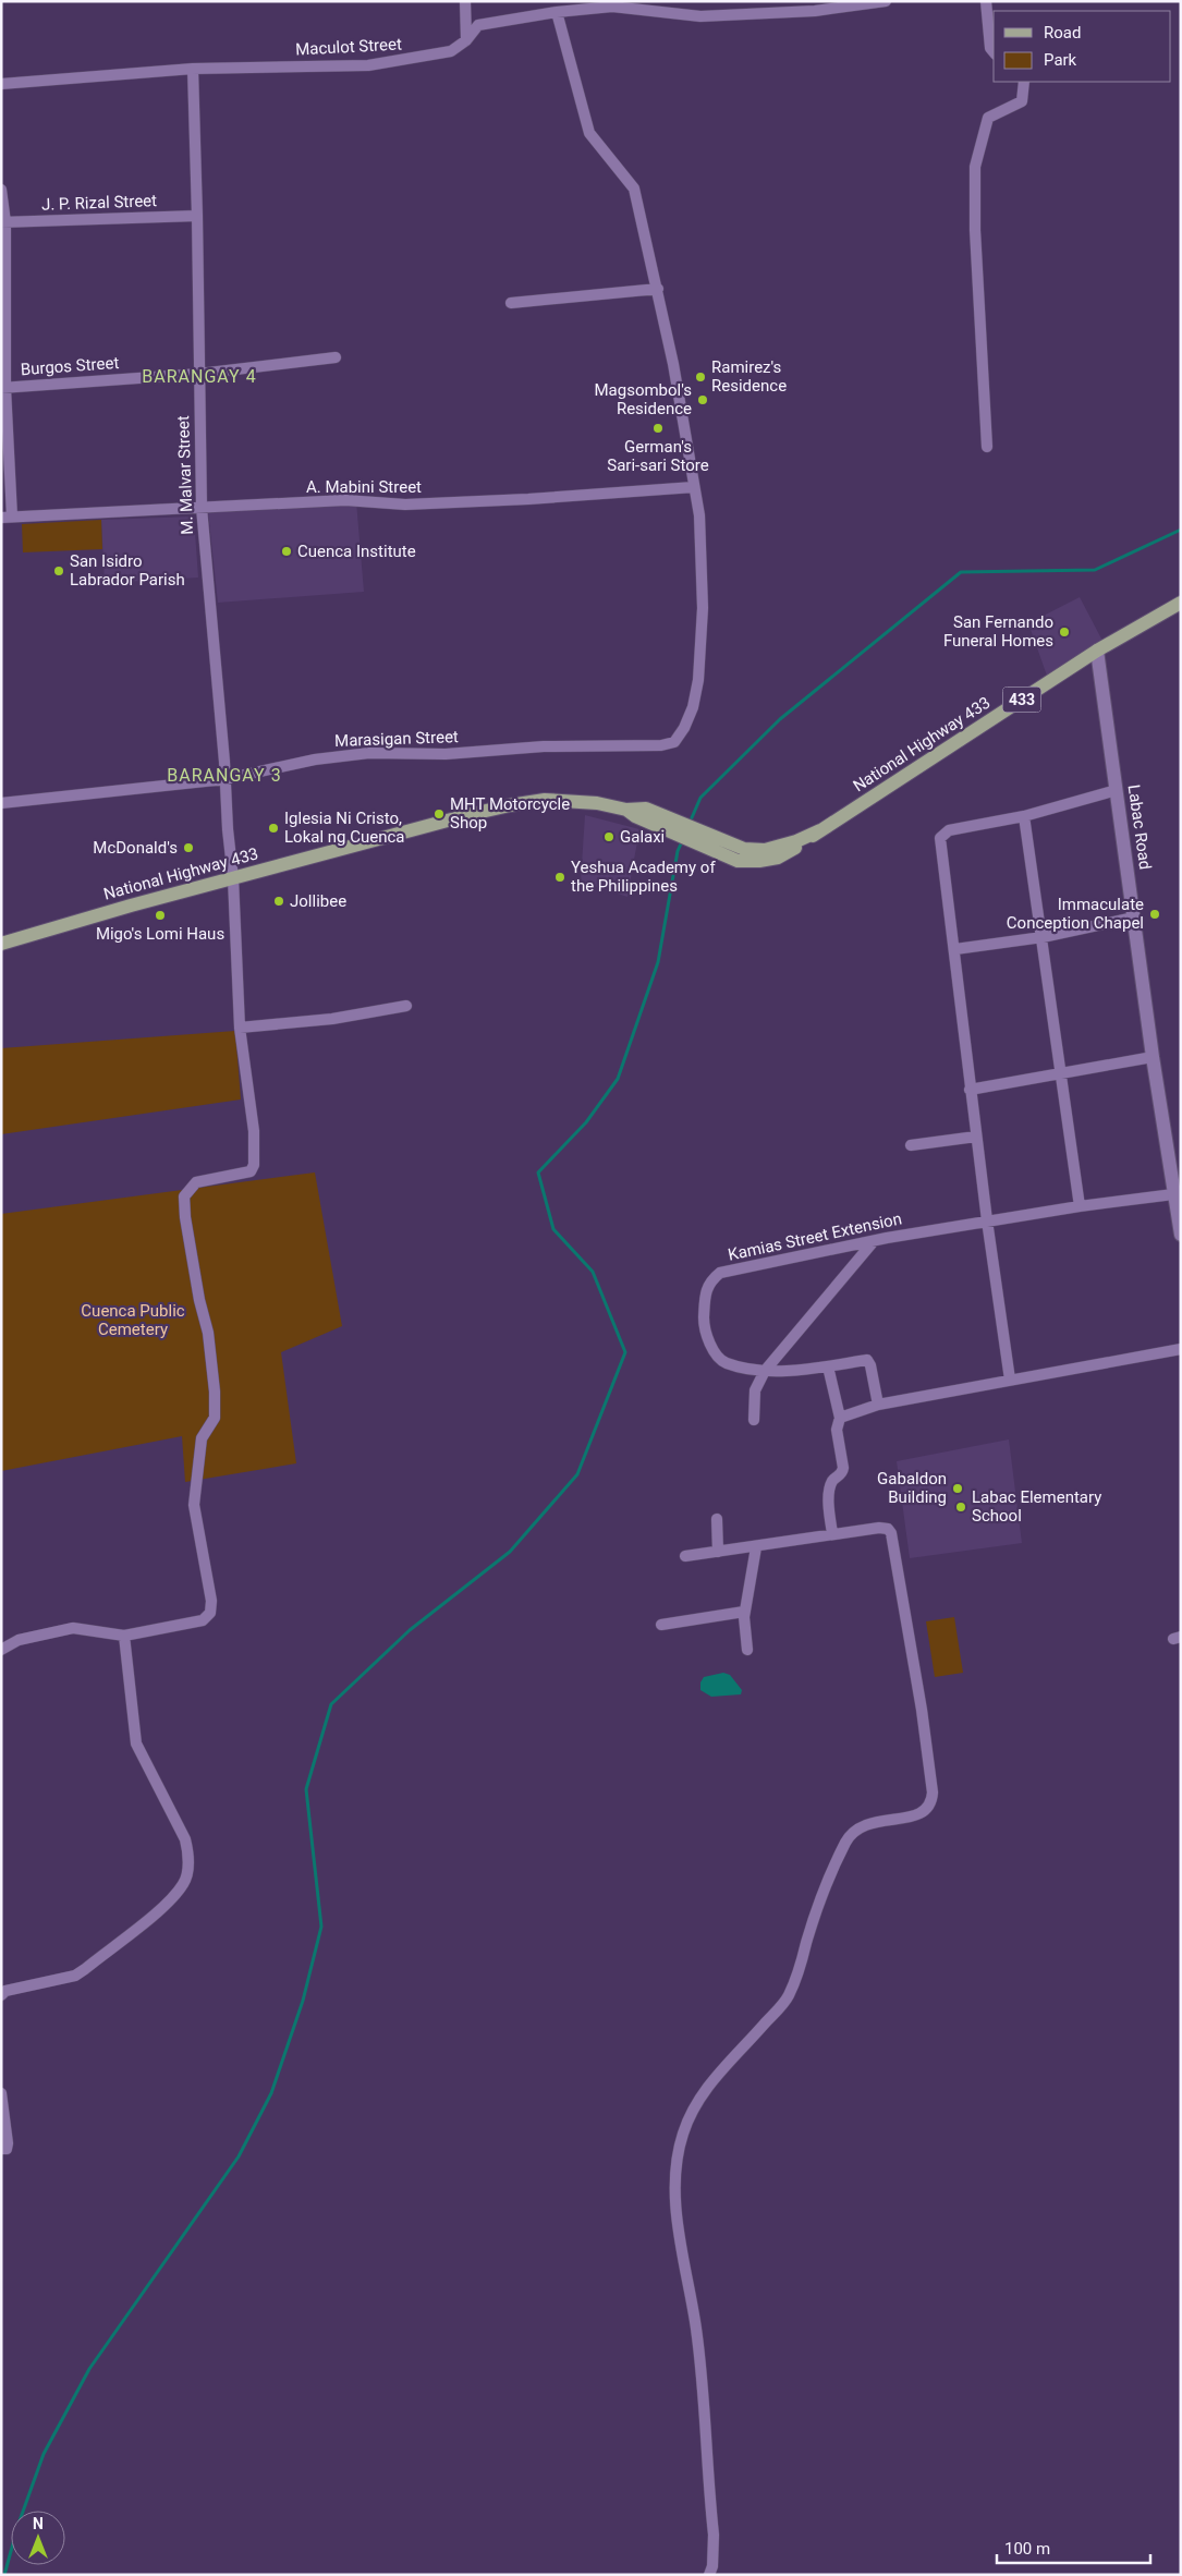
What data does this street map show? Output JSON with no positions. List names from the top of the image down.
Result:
{
  "streets": {
    "main road": ["433", "National Highway 433"],
    "street": [
      "Maculot Street",
      "J. P. Rizal Street",
      "Burgos Street",
      "M. Malvar Street",
      "A. Mabini Street",
      "Marasigan Street",
      "Labac Road",
      "Kamias Street Extension"
    ]
  },
  "crossings": [
    ["Maculot Street", "M. Malvar Street"],
    ["J. P. Rizal Street", "M. Malvar Street"],
    ["Burgos Street", "M. Malvar Street"],
    ["M. Malvar Street", "A. Mabini Street"],
    ["M. Malvar Street", "Marasigan Street"],
    ["M. Malvar Street", "National Highway 433"],
    ["A. Mabini Street", "Marasigan Street"],
    ["National Highway 433", "Labac Road"],
    ["Labac Road", "Kamias Street Extension"]
  ],
  "districts": ["BARANGAY 4", "BARANGAY 3"],
  "parks": ["Cuenca Public Cemetery"],
  "places": [
    "Ramirez's Residence",
    "Magsombol's Residence",
    "German's Sari-sari Store",
    "Cuenca Institute",
    "San Isidro Labrador Parish",
    "San Fernando Funeral Homes",
    "MHT Motorcycle Shop",
    "Iglesia Ni Cristo, Lokal ng Cuenca",
    "Galaxi",
    "McDonald's",
    "Yeshua Academy of the Philippines",
    "Jollibee",
    "Immaculate Conception Chapel",
    "Migo's Lomi Haus",
    "Gabaldon Building",
    "Labac Elementary School"
  ],
  "legend": ["Road", "Park"],
  "scale_bar": "100 m",
  "north": "top"
}
